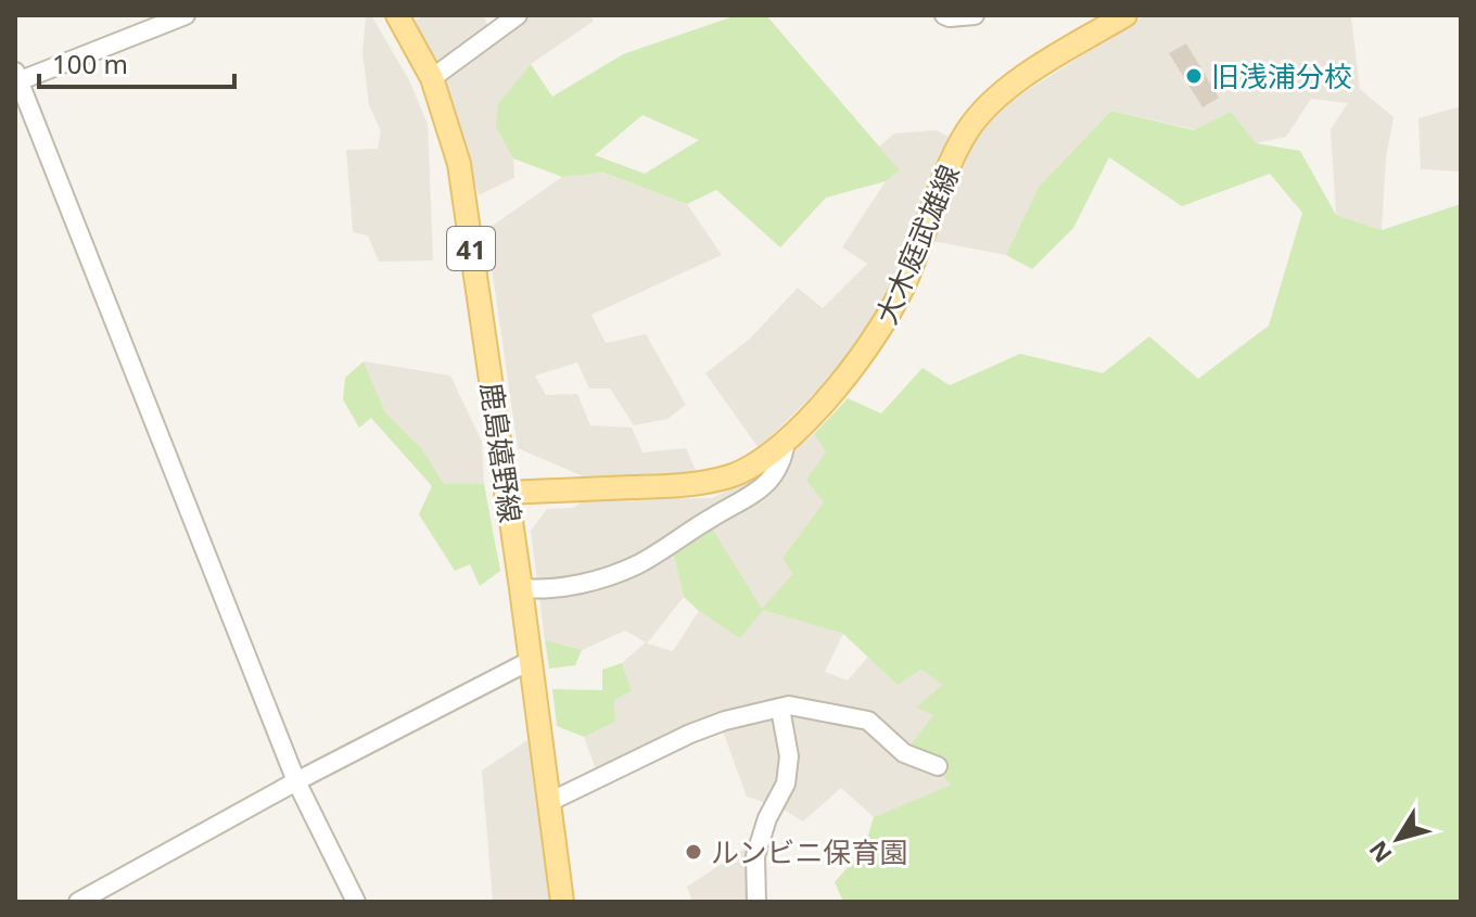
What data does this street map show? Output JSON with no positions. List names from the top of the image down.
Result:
{
  "streets": {
    "main road": ["大木庭武雄線", "41", "鹿島嬉野線"]
  },
  "crossings": [
    ["大木庭武雄線", "鹿島嬉野線"]
  ],
  "places": ["旧浅浦分校", "ルンビニ保育園"],
  "scale_bar": "100 m",
  "north": "bottom left"
}
